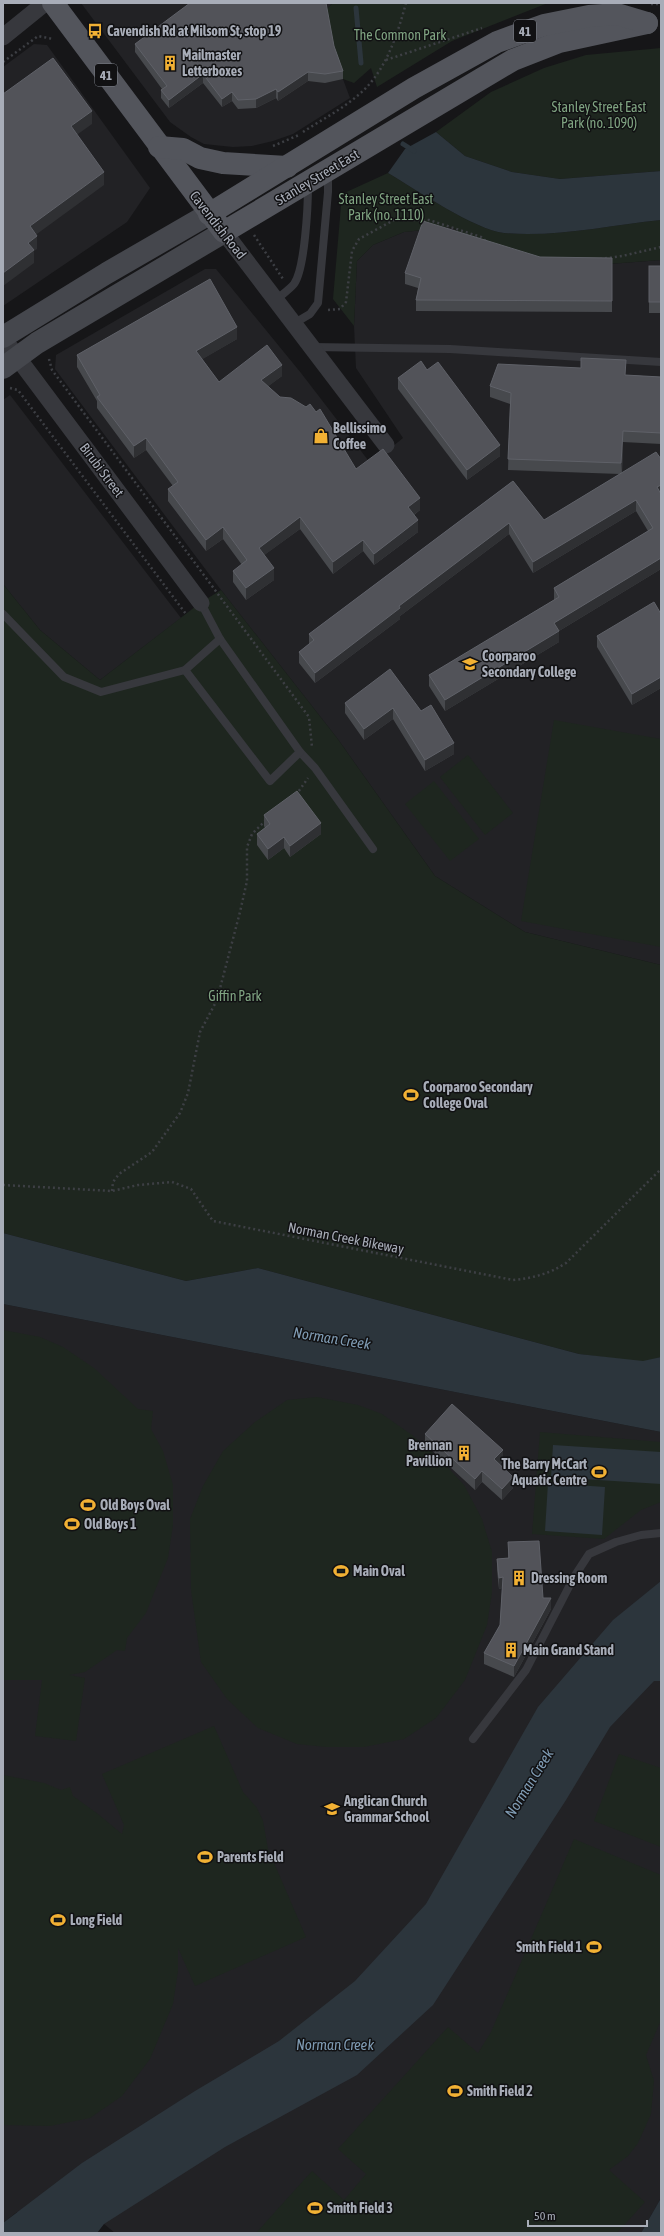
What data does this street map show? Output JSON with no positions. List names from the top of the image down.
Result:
{
  "streets": {
    "main road": ["41", "Stanley Street East", "Cavendish Road"],
    "street": ["Birubi Street"],
    "path": ["Norman Creek Bikeway"]
  },
  "crossings": [
    ["Stanley Street East", "Cavendish Road"],
    ["Stanley Street East", "Birubi Street"]
  ],
  "water": ["Norman Creek"],
  "parks": [
    "The Common Park",
    "Stanley Street East Park (no. 1090)",
    "Stanley Street East Park (no. 1110)",
    "Giffin Park"
  ],
  "places": {
    "bus stop": ["Cavendish Rd at Milsom St, stop 19"],
    "building": [
      "Mailmaster Letterboxes",
      "Brennan Pavillion",
      "Dressing Room",
      "Main Grand Stand"
    ],
    "shop": ["Bellissimo Coffee"],
    "school or university": ["Coorparoo Secondary College", "Anglican Church Grammar School"],
    "sports": [
      "Coorparoo Secondary College Oval",
      "The Barry McCart Aquatic Centre",
      "Old Boys Oval",
      "Old Boys 1",
      "Main Oval",
      "Parents Field",
      "Long Field",
      "Smith Field 1",
      "Smith Field 2",
      "Smith Field 3"
    ]
  },
  "scale_bar": "50 m"
}
